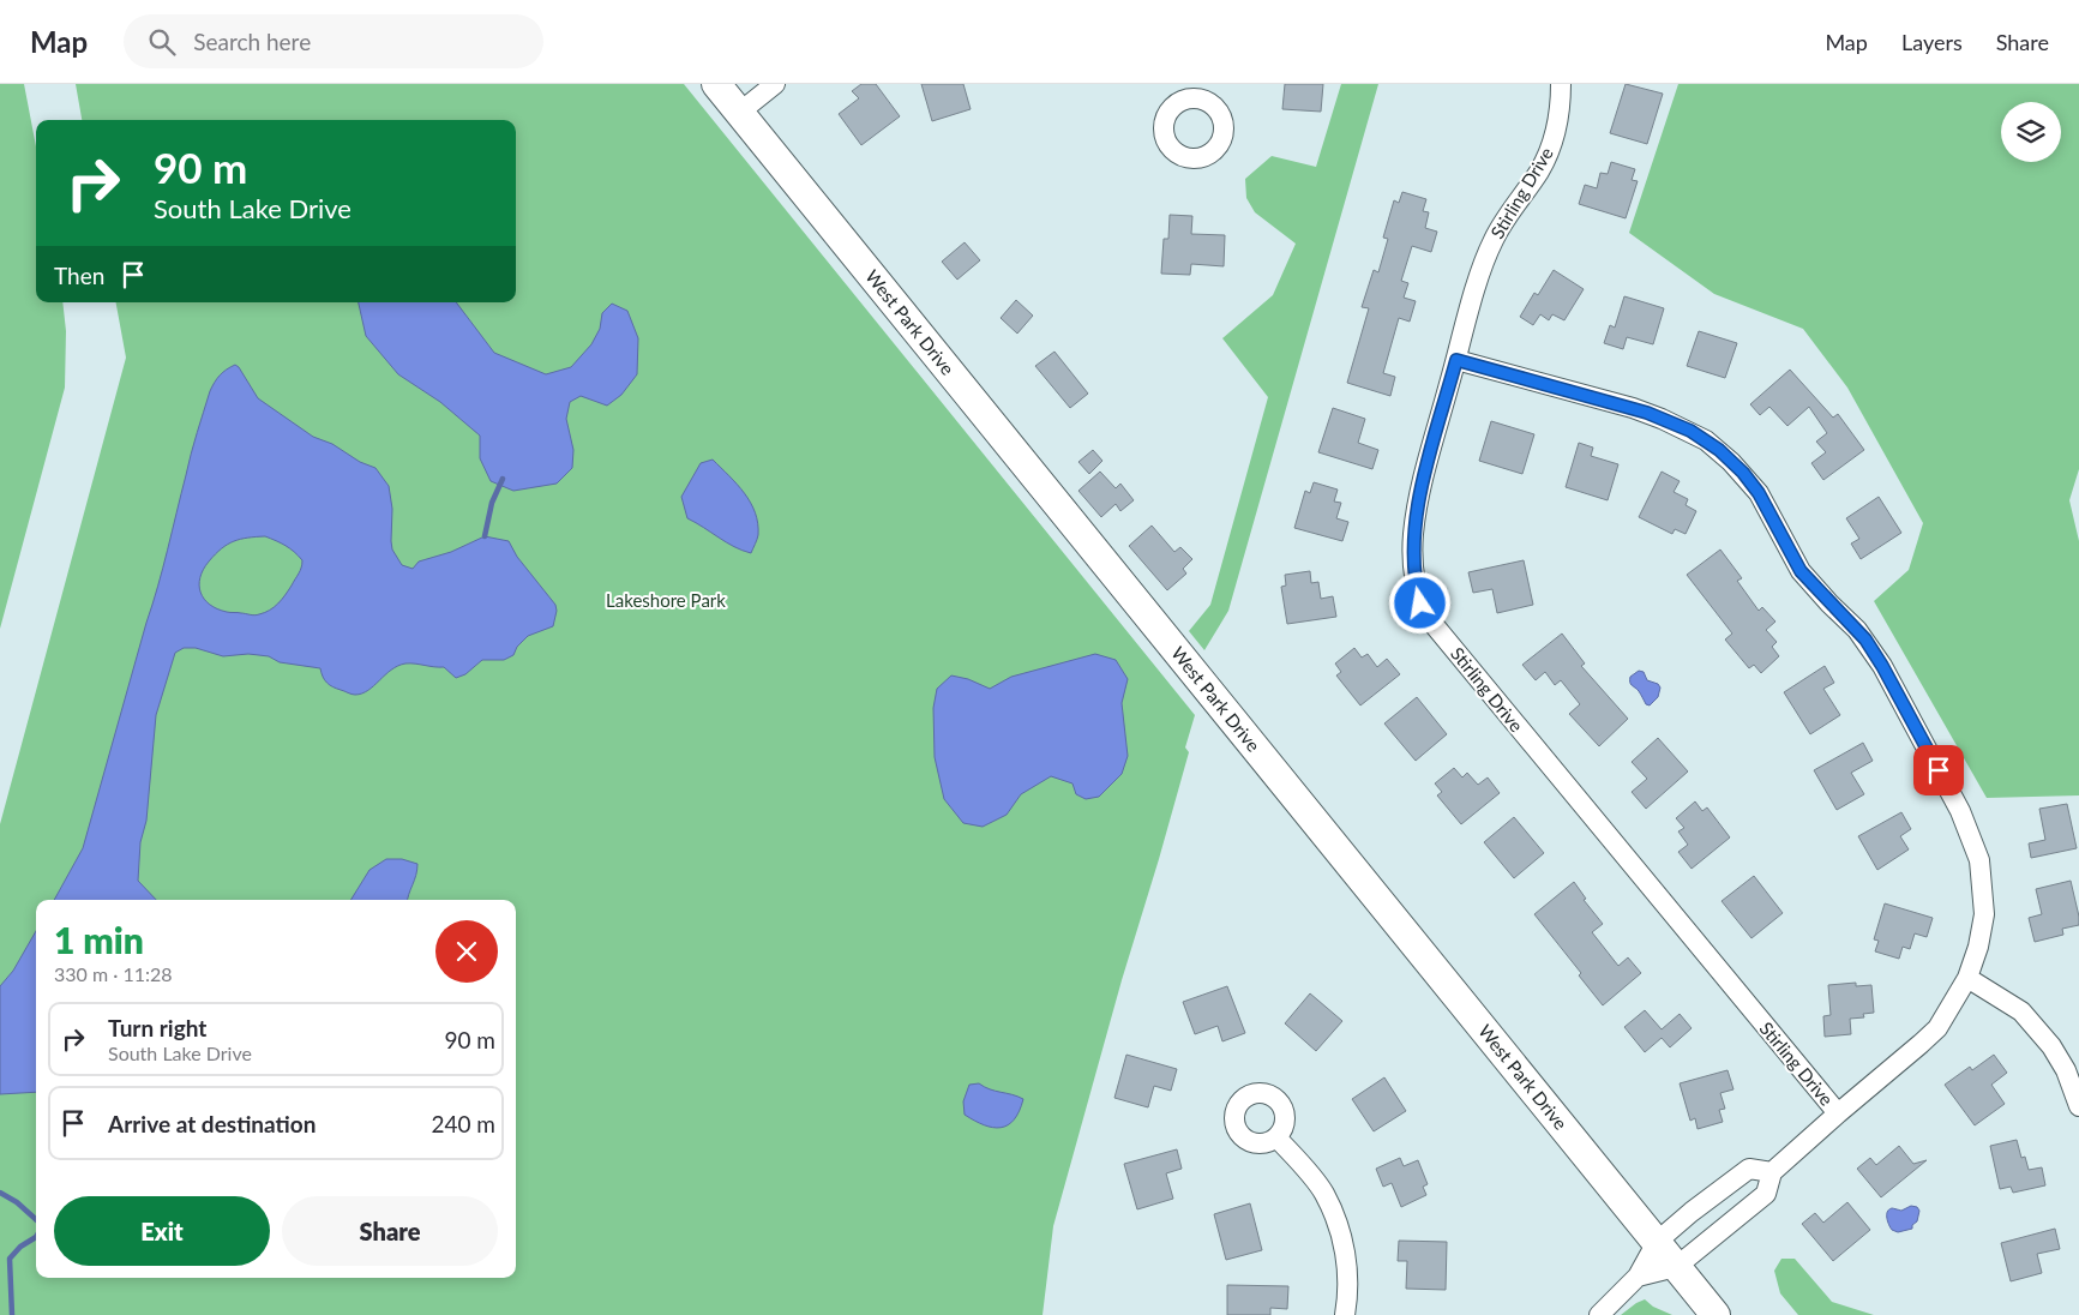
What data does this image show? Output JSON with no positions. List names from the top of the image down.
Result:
{
  "streets": {
    "street": ["Stirling Drive", "West Park Drive"]
  },
  "parks": ["Lakeshore Park"],
  "page": {
    "header": "Map",
    "search": "Search here",
    "nav": ["Map", "Layers", "Share"],
    "turn": ["90 m", "South Lake Drive"],
    "then": "Then",
    "heading": ["1 min", "330 m · 11:28"],
    "list": [
      {
        "name": "Turn right",
        "note": "South Lake Drive",
        "value": "90 m"
      },
      {
        "name": "Arrive at destination",
        "value": "240 m"
      }
    ],
    "buttons": ["Exit", "Share"]
  }
}
